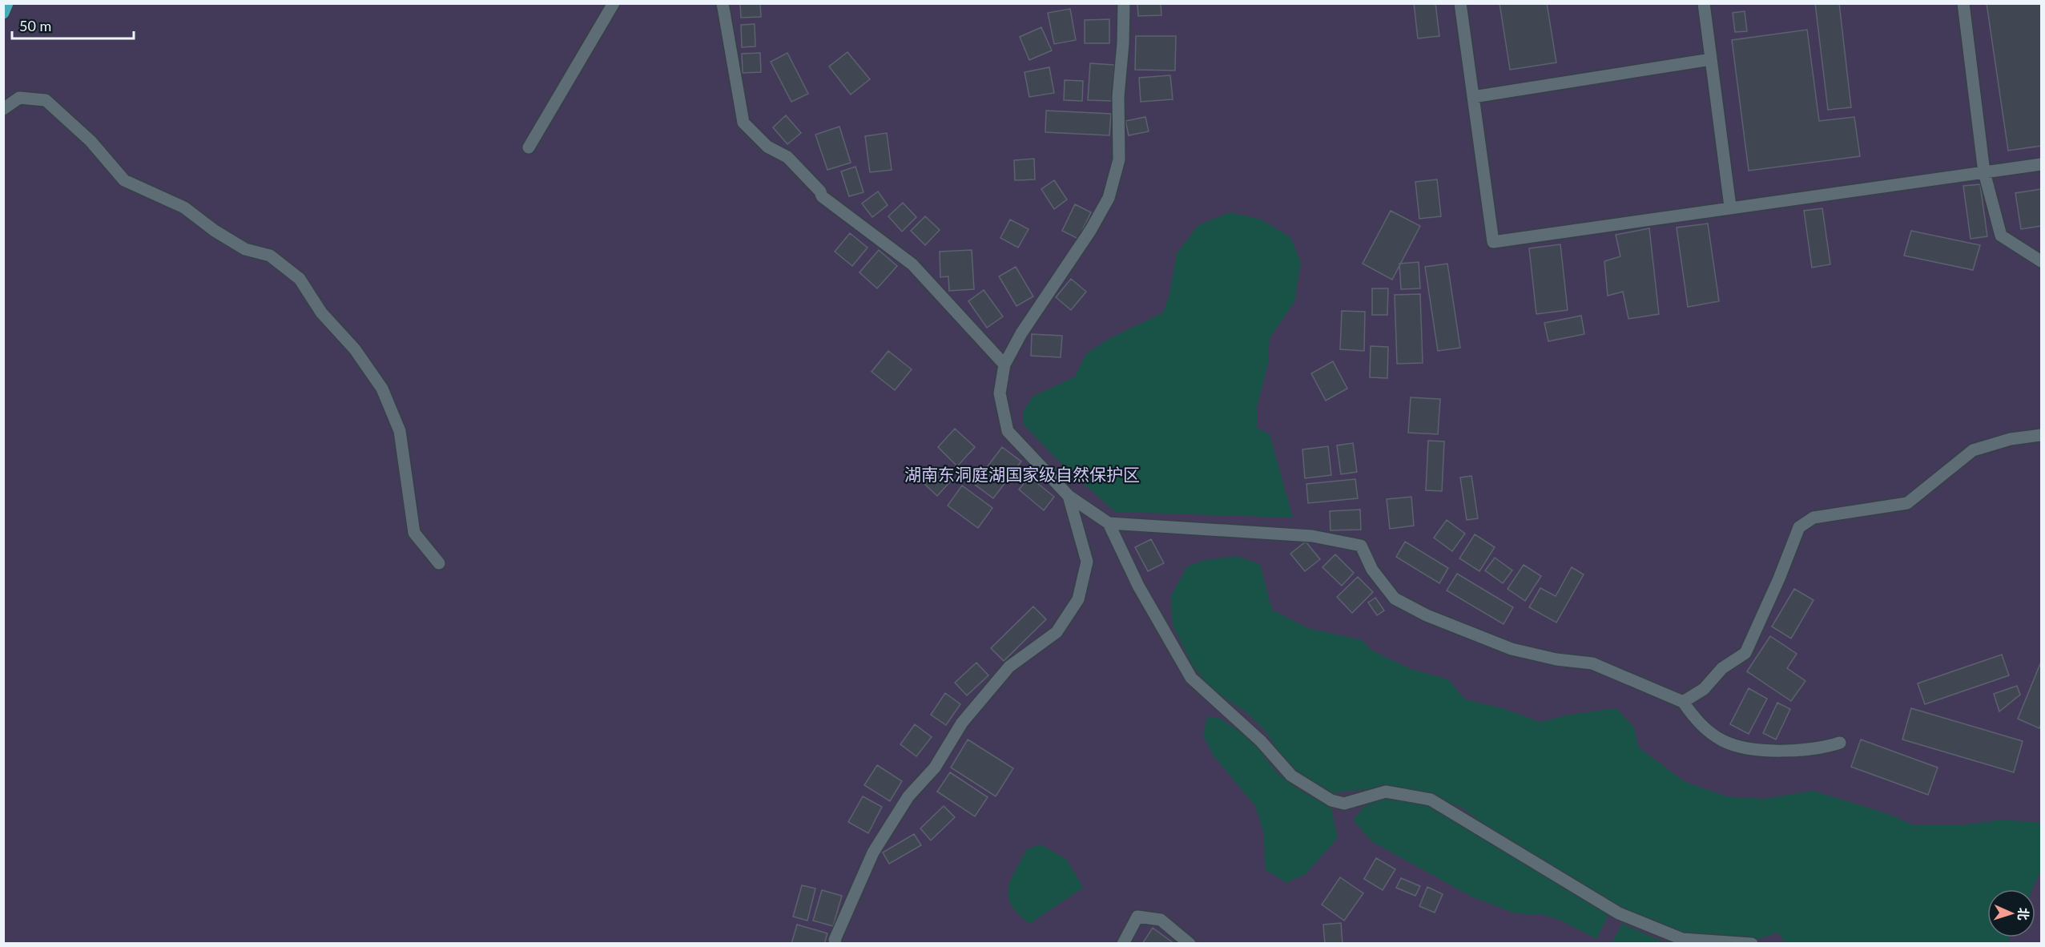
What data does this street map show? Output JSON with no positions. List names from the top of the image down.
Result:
{
  "parks": ["湖南东洞庭湖国家级自然保护区"],
  "scale_bar": "50 m",
  "north": "right"
}
